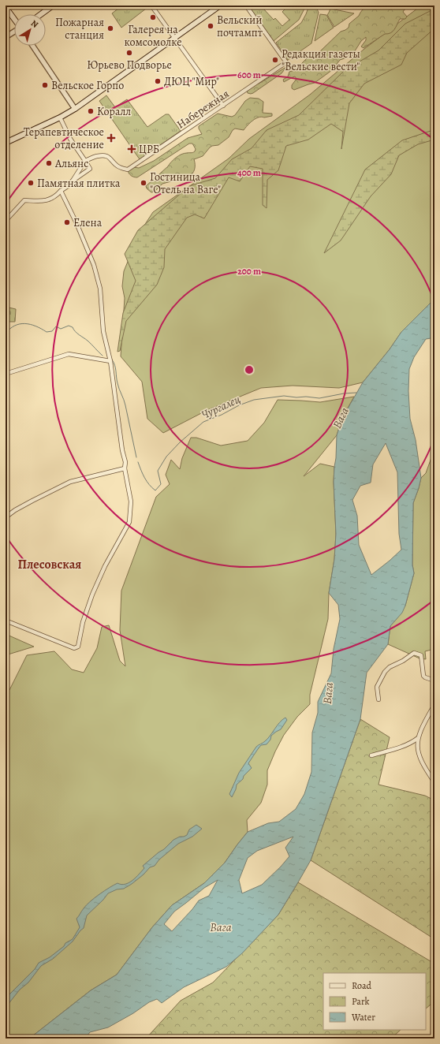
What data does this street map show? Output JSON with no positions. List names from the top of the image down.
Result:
{
  "streets": {
    "street": ["Набережная"]
  },
  "districts": ["Плесовская"],
  "water": ["Чургалец", "Вага"],
  "places": {
    "other": [
      "Галерея на комсомолке",
      "Вельский почтампт",
      "Пожарная станция",
      "Юрьево Подворье",
      "Редакция газеты \"Вельские вести\"",
      "ДЮЦ \"Мир\"",
      "Вельское Горпо",
      "Коралл",
      "Альянс",
      "Памятная плитка",
      "Гостиница \"Отель на Ваге\"",
      "Елена"
    ],
    "health": ["Терапевтическое отделение", "ЦРБ"]
  },
  "legend": ["Road", "Park", "Water"],
  "north": "top right",
  "rings": ["600 m", "400 m", "200 m"]
}
